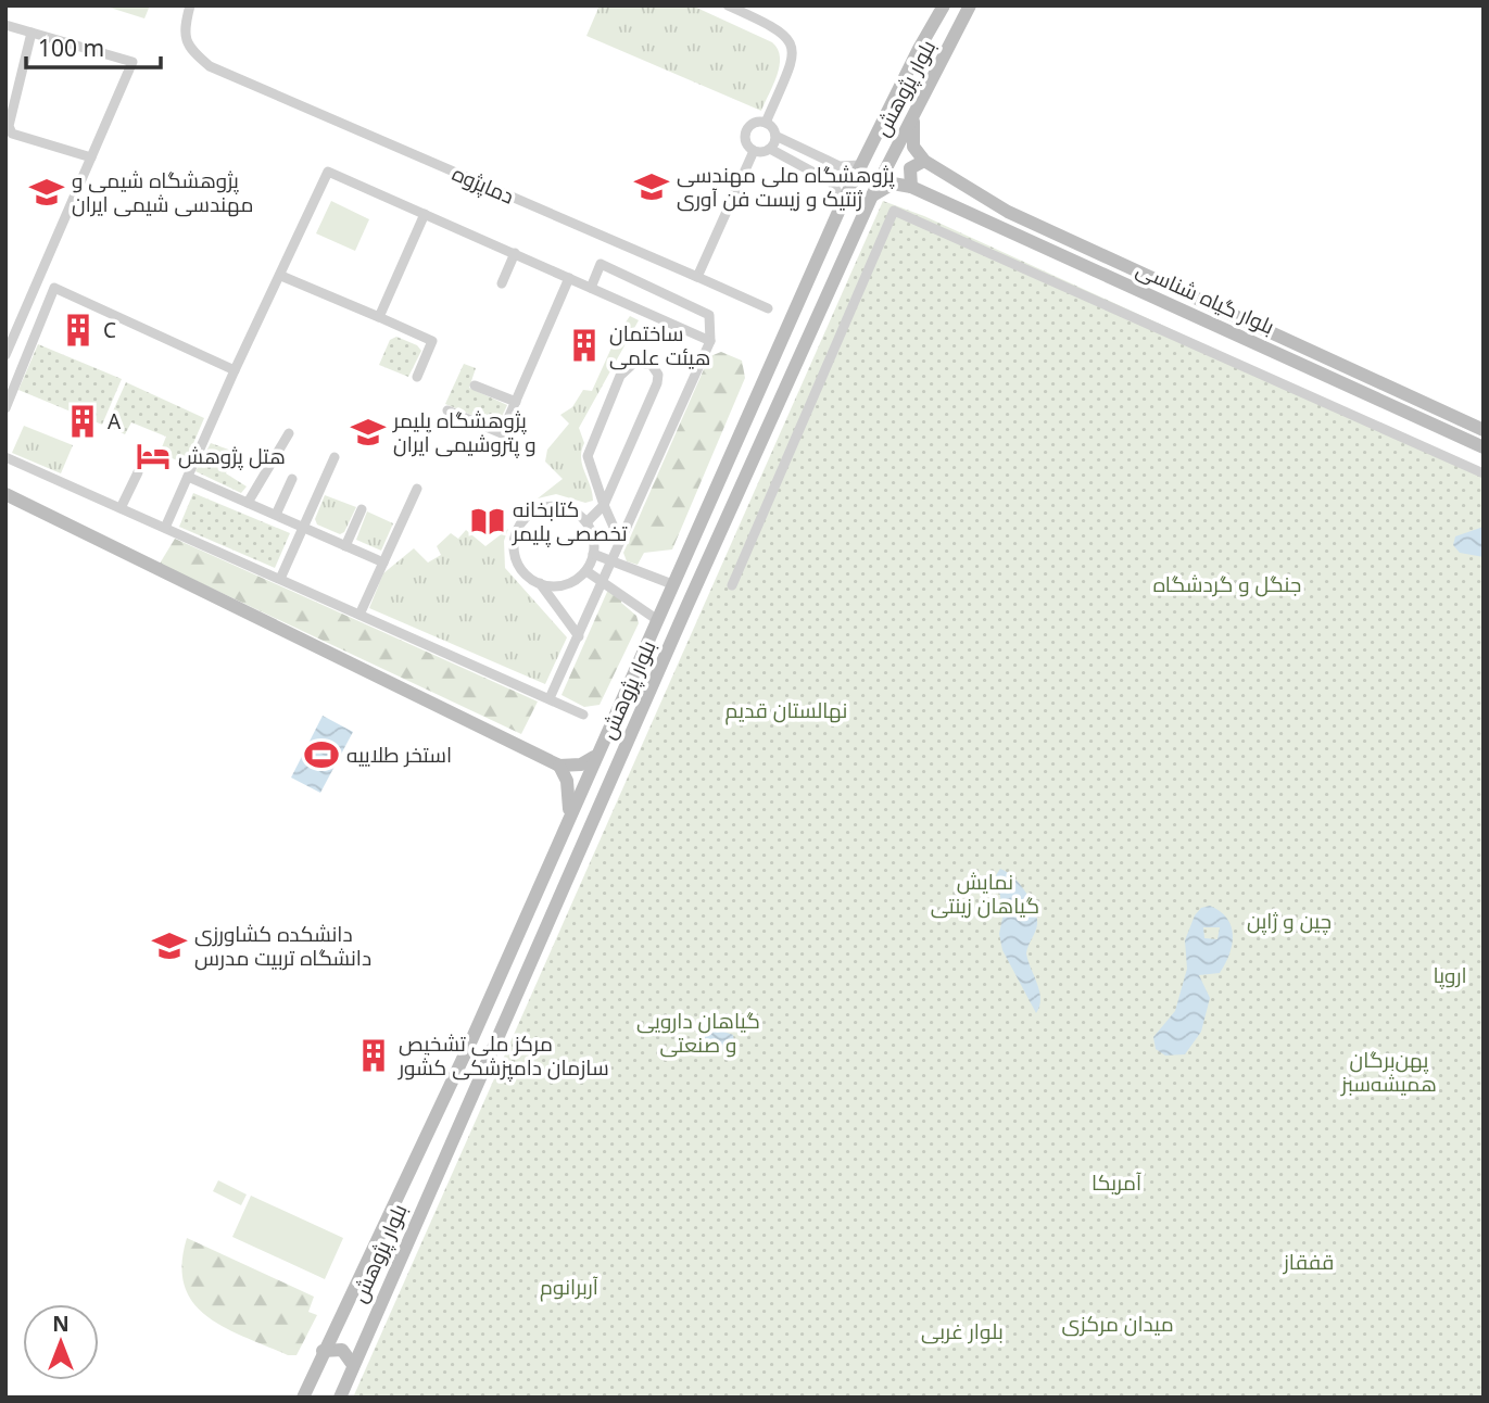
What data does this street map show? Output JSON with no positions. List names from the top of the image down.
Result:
{
  "streets": {
    "street": ["بلوار پژوهش", "دماپژوه", "بلوار گیاه شناسی"]
  },
  "parks": [
    "جنگل و گردشگاه",
    "نهالستان قدیم",
    "نمایش گیاهان زینتی",
    "چین و ژاپن",
    "اروپا",
    "گیاهان دارویی و صنعتی",
    "پهن‌برگان همیشه‌سبز",
    "آمریکا",
    "قفقاز",
    "آربرانوم",
    "میدان مرکزی",
    "بلوار غربی"
  ],
  "places": {
    "school or university": [
      "پژوهشگاه ملی مهندسی ژنتیک و زیست فن آوری",
      "پژوهشگاه شیمی و مهندسی شیمی ایران",
      "پژوهشگاه پلیمر و پتروشیمی ایران",
      "دانشکده کشاورزی دانشگاه تربیت مدرس"
    ],
    "building": [
      "C",
      "ساختمان هیئت علمی",
      "A",
      "مرکز ملی تشخیص سازمان دامپزشکی کشور"
    ],
    "hotel": ["هتل پژوهش"],
    "library": ["کتابخانه تخصصی پلیمر"],
    "sports": ["استخر طلاییه"]
  },
  "scale_bar": "100 m",
  "north": "top"
}
